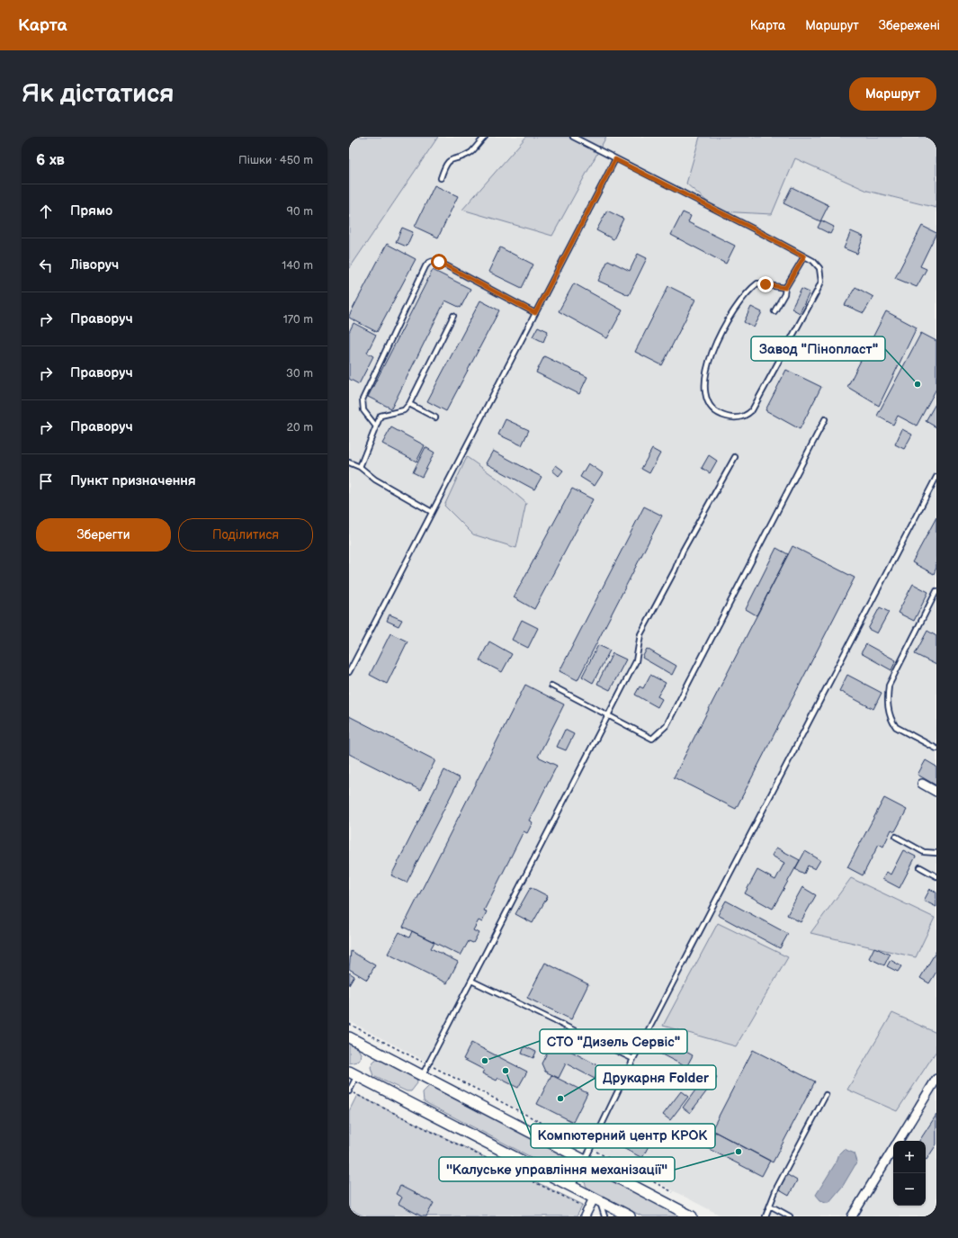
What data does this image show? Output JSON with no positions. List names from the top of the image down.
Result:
{
  "places": [
    "Завод \"Пінопласт\"",
    "СТО \"Дизель Сервіс\"",
    "Компютерний центр КРОК",
    "Друкарня Folder",
    "''Калуське управління механізації''"
  ],
  "page": {
    "header": "Карта",
    "nav": ["Карта", "Маршрут", "Збережені"],
    "buttons": [
      "Маршрут",
      ["Зберегти", "Поділитися"]
    ],
    "title": "Як дістатися",
    "heading": ["6 хв", "Пішки · 450 m"],
    "list": [
      ["Прямо", "90 m"],
      ["Ліворуч", "140 m"],
      ["Праворуч", "170 m"],
      ["Праворуч", "30 m"],
      ["Праворуч", "20 m"],
      "Пункт призначення"
    ],
    "map_buttons": ["+", "−"]
  }
}
